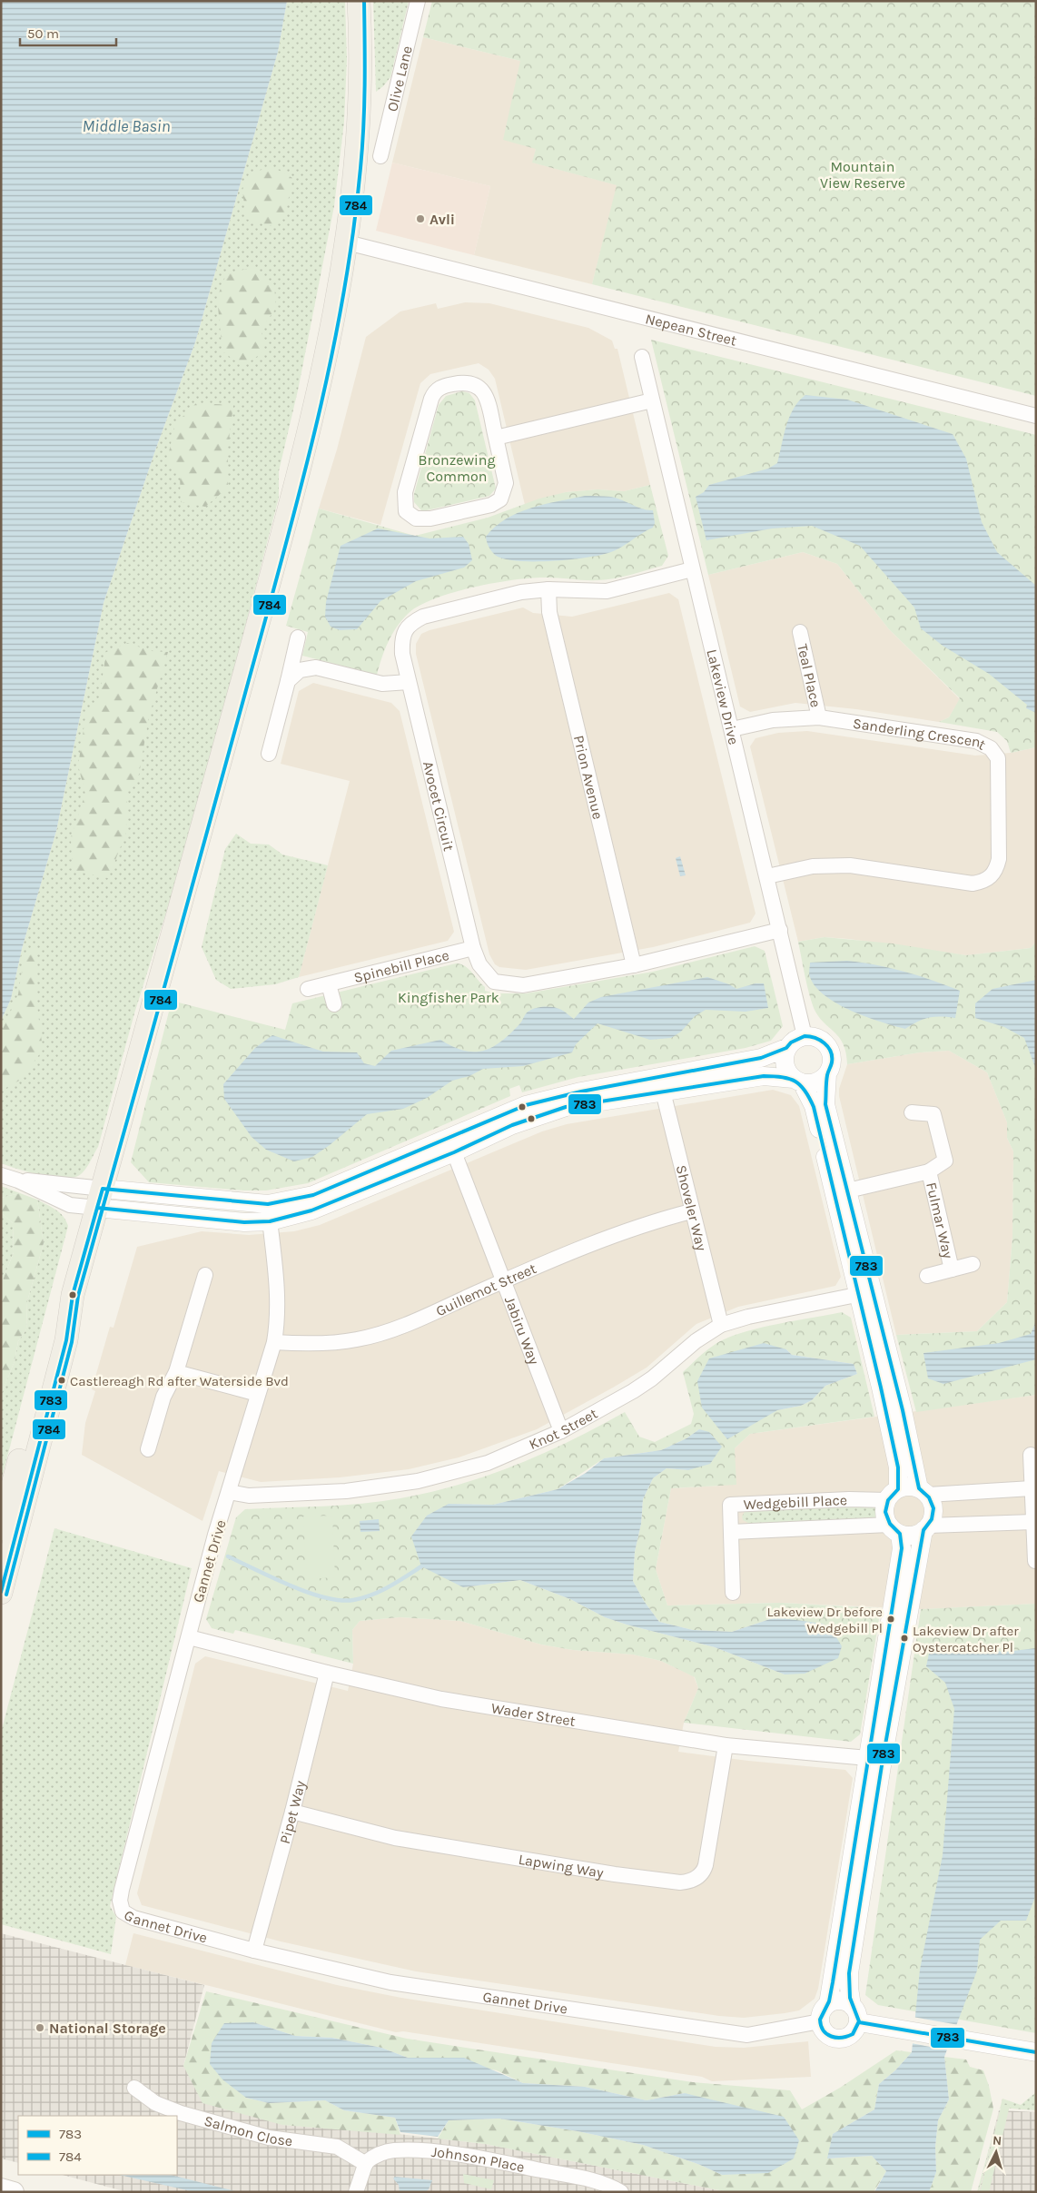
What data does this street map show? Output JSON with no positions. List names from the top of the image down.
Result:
{
  "streets": {
    "street": [
      "Olive Lane",
      "Nepean Street",
      "Teal Place",
      "Lakeview Drive",
      "Sanderling Crescent",
      "Prion Avenue",
      "Avocet Circuit",
      "Spinebill Place",
      "Shoveler Way",
      "Fulmar Way",
      "Guillemot Street",
      "Jabiru Way",
      "Knot Street",
      "Wedgebill Place",
      "Gannet Drive",
      "Wader Street",
      "Pipet Way",
      "Lapwing Way",
      "Salmon Close",
      "Johnson Place"
    ]
  },
  "crossings": [
    ["Teal Place", "Sanderling Crescent"],
    ["Lakeview Drive", "Sanderling Crescent"],
    ["Lakeview Drive", "Avocet Circuit"],
    ["Prion Avenue", "Avocet Circuit"],
    ["Avocet Circuit", "Spinebill Place"],
    ["Shoveler Way", "Guillemot Street"],
    ["Shoveler Way", "Knot Street"],
    ["Guillemot Street", "Jabiru Way"],
    ["Guillemot Street", "Gannet Drive"],
    ["Jabiru Way", "Knot Street"],
    ["Knot Street", "Gannet Drive"],
    ["Gannet Drive", "Wader Street"],
    ["Gannet Drive", "Pipet Way"],
    ["Wader Street", "Pipet Way"],
    ["Wader Street", "Lapwing Way"],
    ["Pipet Way", "Lapwing Way"],
    ["Salmon Close", "Johnson Place"]
  ],
  "water": ["Middle Basin"],
  "parks": ["Mountain View Reserve", "Bronzewing Common", "Kingfisher Park"],
  "places": [
    "Avli",
    "Castlereagh Rd after Waterside Bvd",
    "Lakeview Dr before Wedgebill Pl",
    "Lakeview Dr after Oystercatcher Pl",
    "National Storage"
  ],
  "lines": ["transit line 784", "transit line 783"],
  "legend": ["783", "784"],
  "scale_bar": "50 m",
  "north": "top"
}
